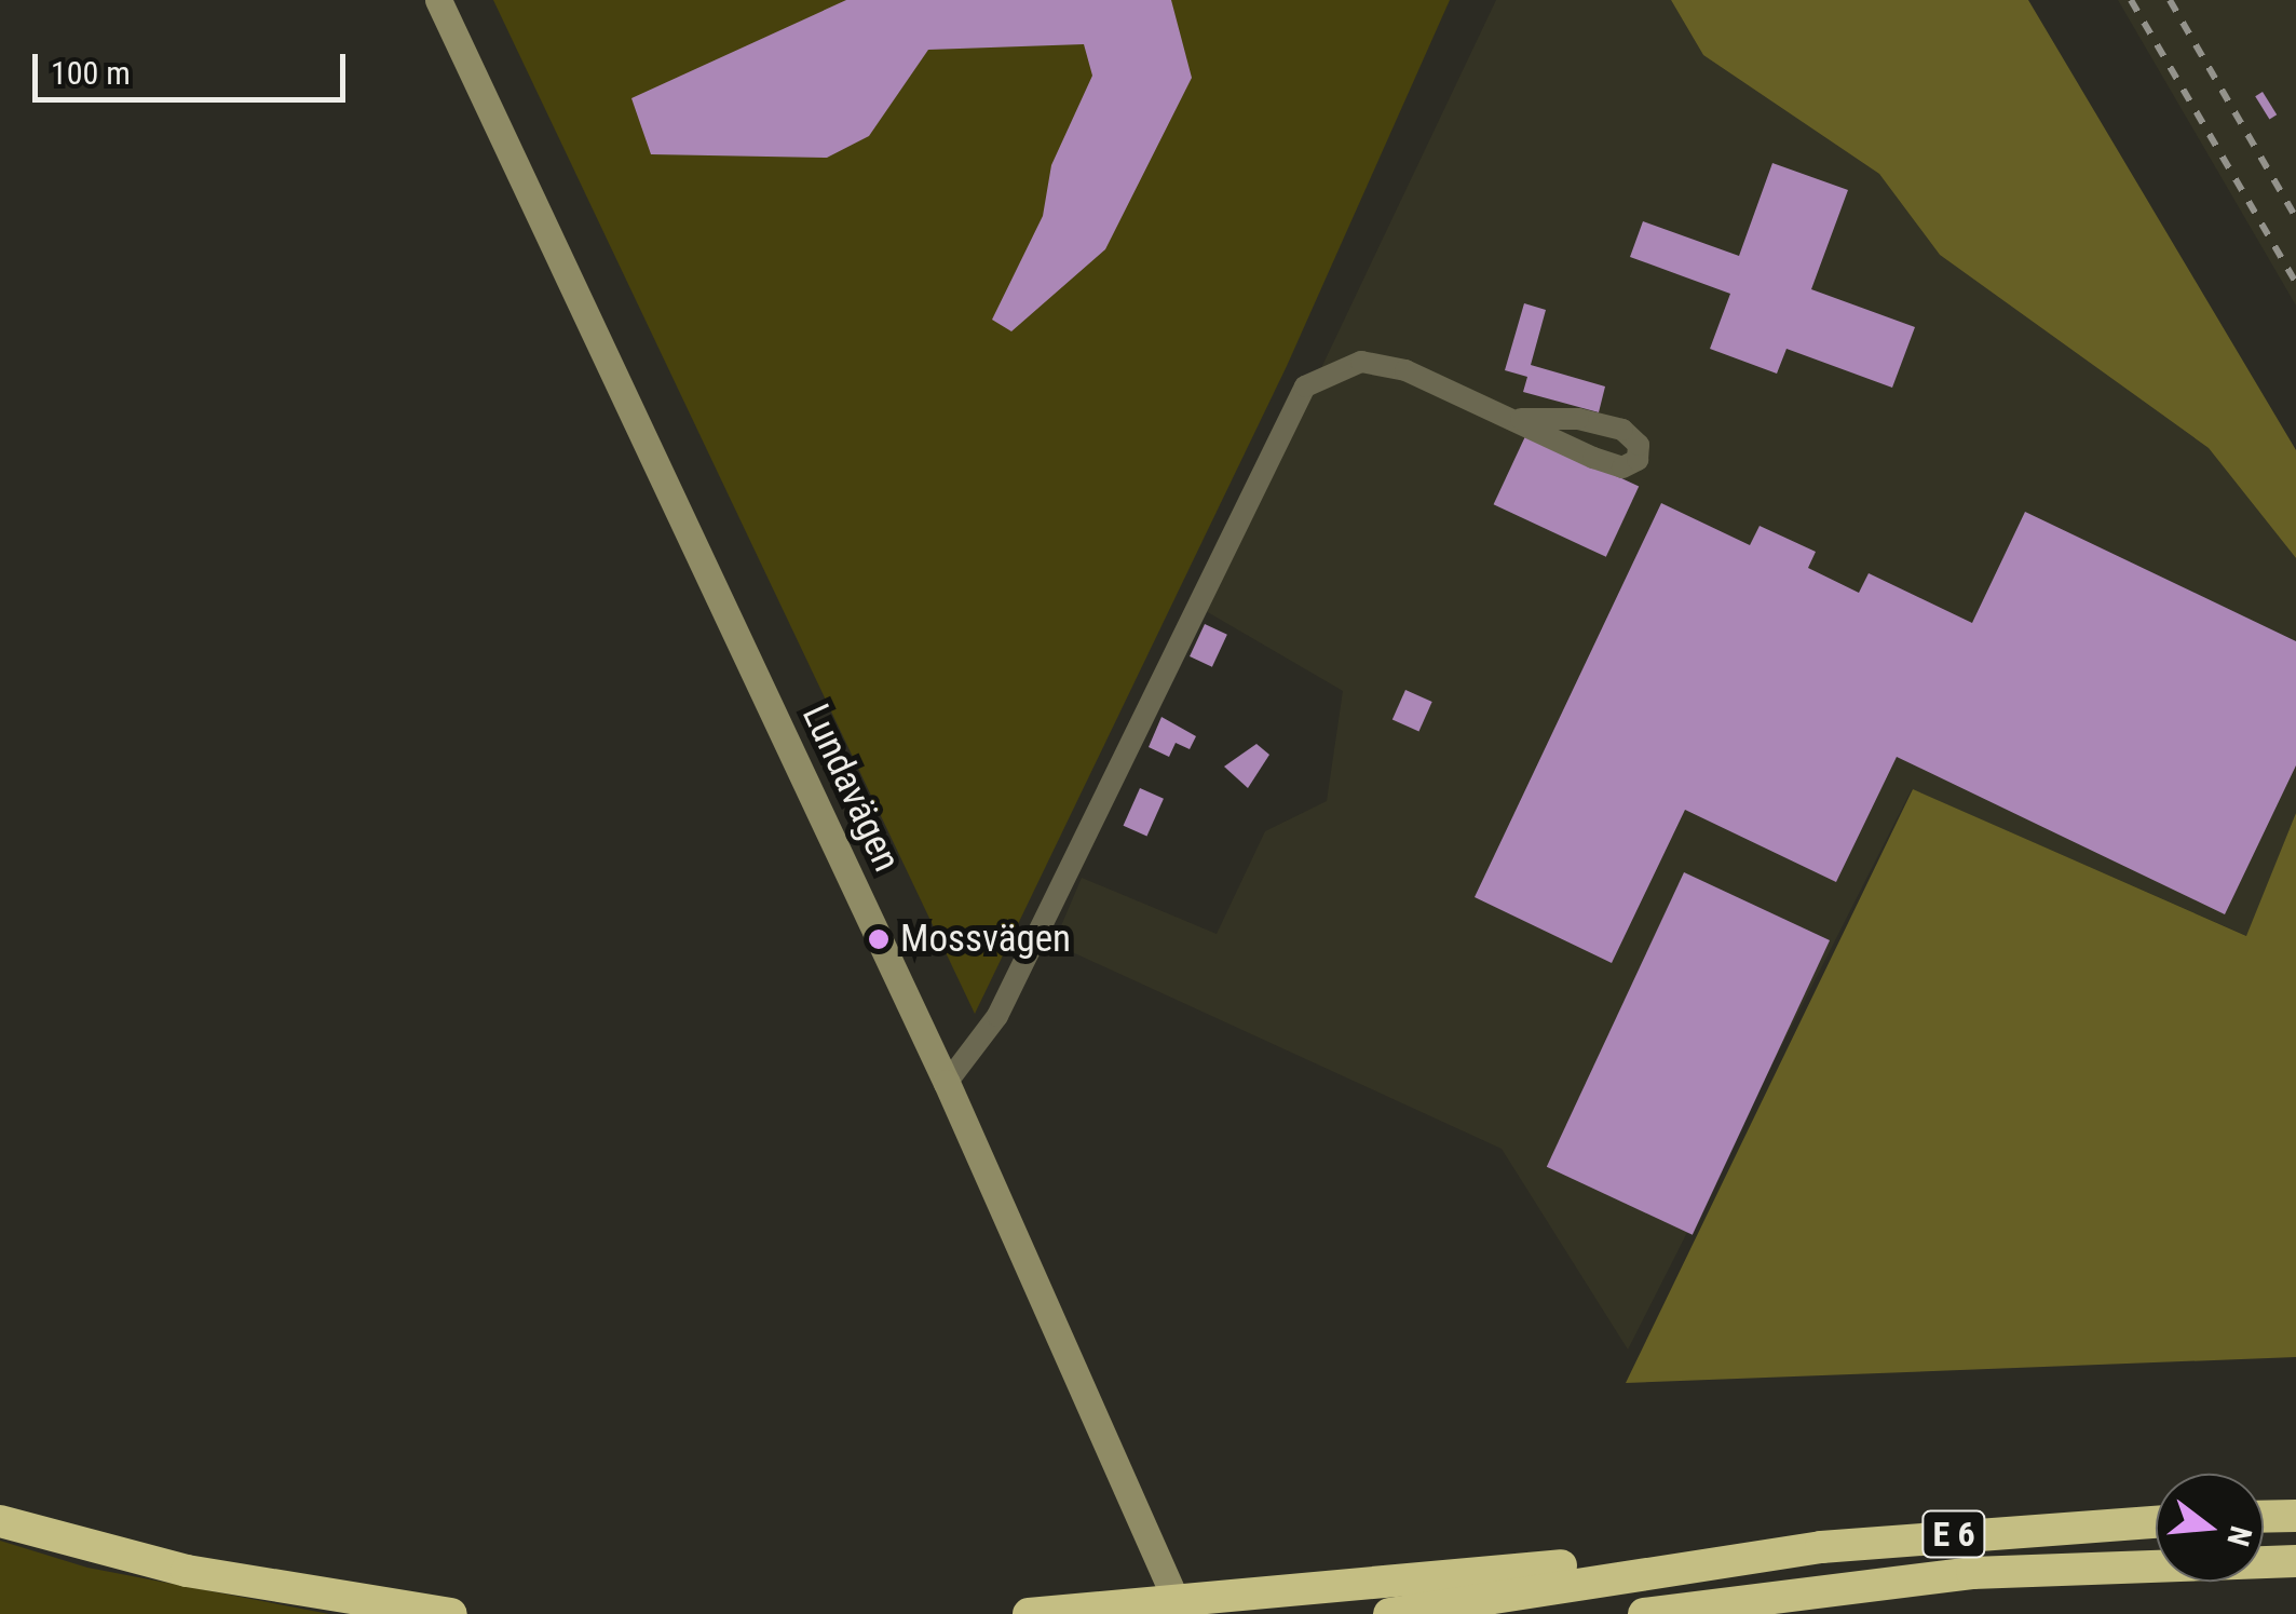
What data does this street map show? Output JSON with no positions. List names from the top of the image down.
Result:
{
  "streets": {
    "highway": ["E 6"],
    "main road": ["Lundavägen"]
  },
  "places": ["Mossvägen"],
  "scale_bar": "100 m",
  "north": "right"
}
